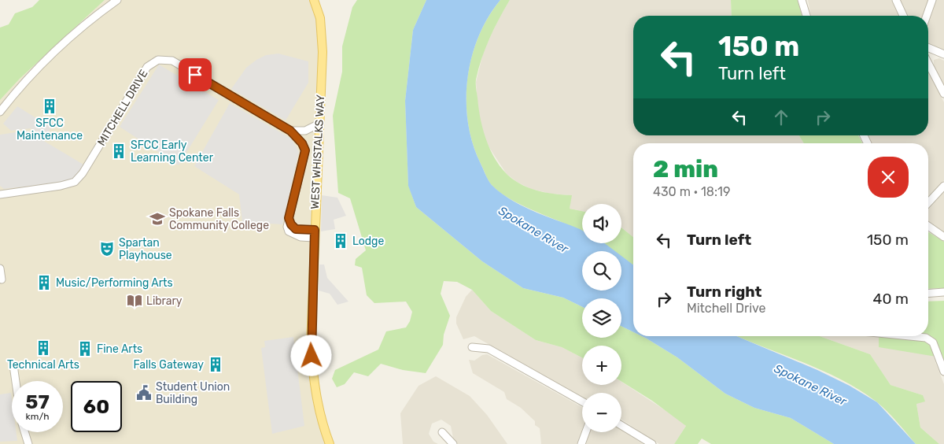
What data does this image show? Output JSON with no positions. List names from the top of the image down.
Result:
{
  "streets": {
    "main road": ["WEST WHISTALKS WAY"],
    "street": ["MITCHELL DRIVE"]
  },
  "water": ["Spokane River"],
  "places": {
    "building": [
      "SFCC Maintenance",
      "SFCC Early Learning Center",
      "Lodge",
      "Music/Performing Arts",
      "Technical Arts",
      "Fine Arts",
      "Falls Gateway"
    ],
    "school or university": ["Spokane Falls Community College"],
    "theatre": ["Spartan Playhouse"],
    "library": ["Library"],
    "public building": ["Student Union Building"]
  },
  "page": {
    "turn": ["150 m", "Turn left"],
    "heading": ["2 min", "430 m · 18:19"],
    "map_buttons": ["+", "−"],
    "list": [
      {
        "name": "Turn left",
        "value": "150 m"
      },
      {
        "name": "Turn right",
        "note": "Mitchell Drive",
        "value": "40 m"
      }
    ],
    "speed": "57 km/h",
    "limit": "60"
  }
}
